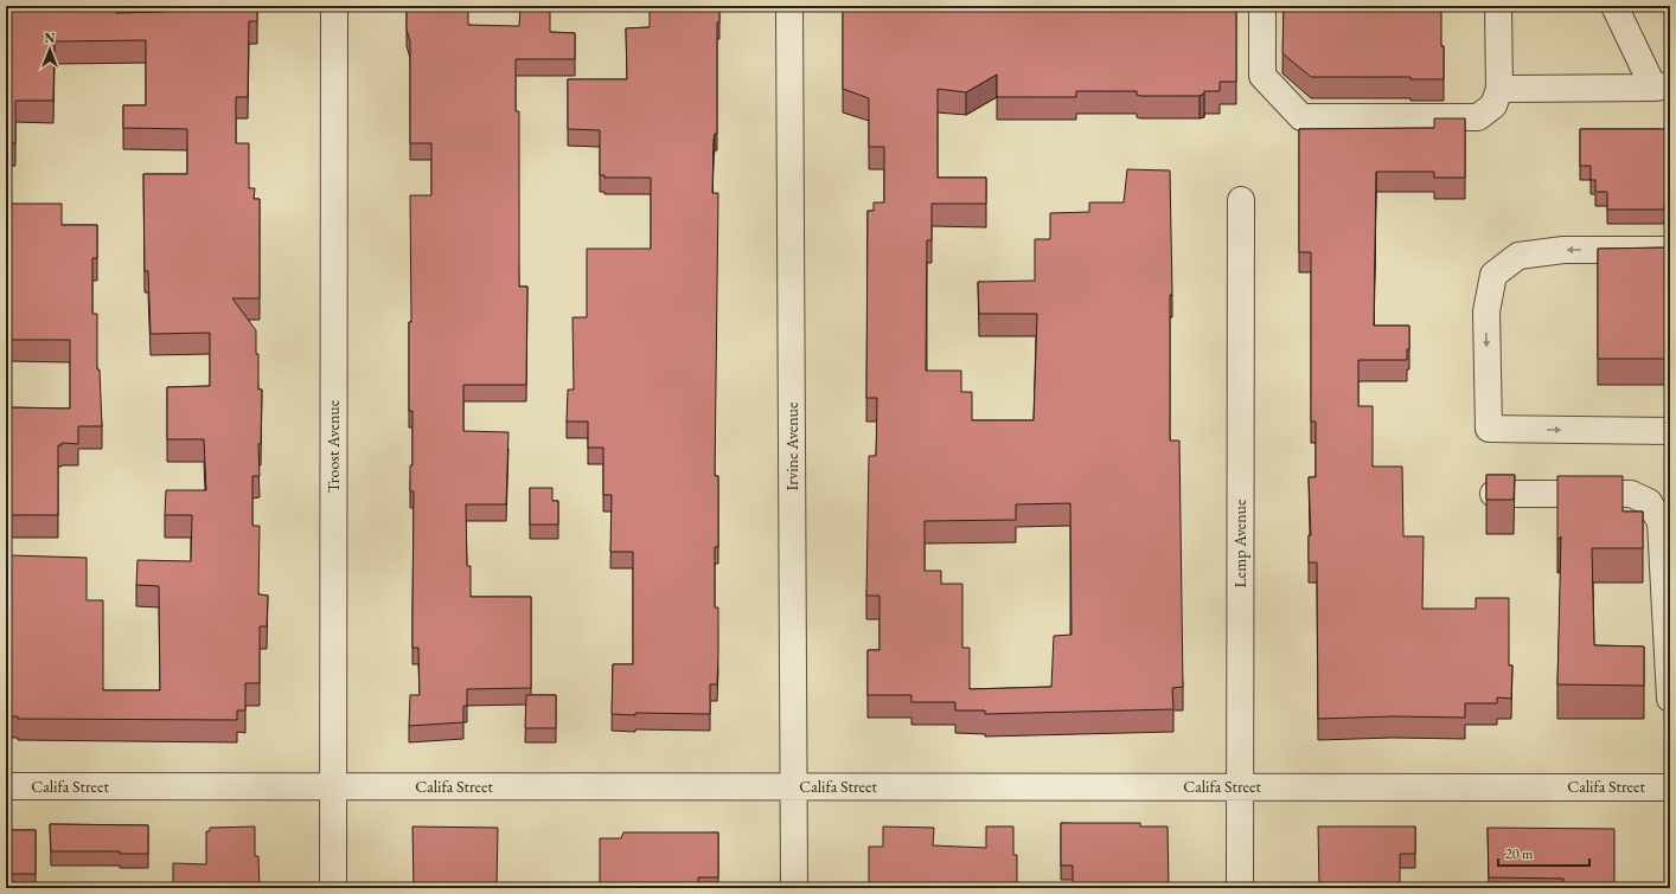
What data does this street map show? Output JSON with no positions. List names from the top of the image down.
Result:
{
  "streets": {
    "street": [
      "Troost Avenue",
      "Irvine Avenue",
      "Lemp Avenue",
      "Califa Street"
    ]
  },
  "crossings": [
    ["Troost Avenue", "Califa Street"],
    ["Irvine Avenue", "Califa Street"],
    ["Lemp Avenue", "Califa Street"]
  ],
  "scale_bar": "20 m",
  "north": "top"
}
